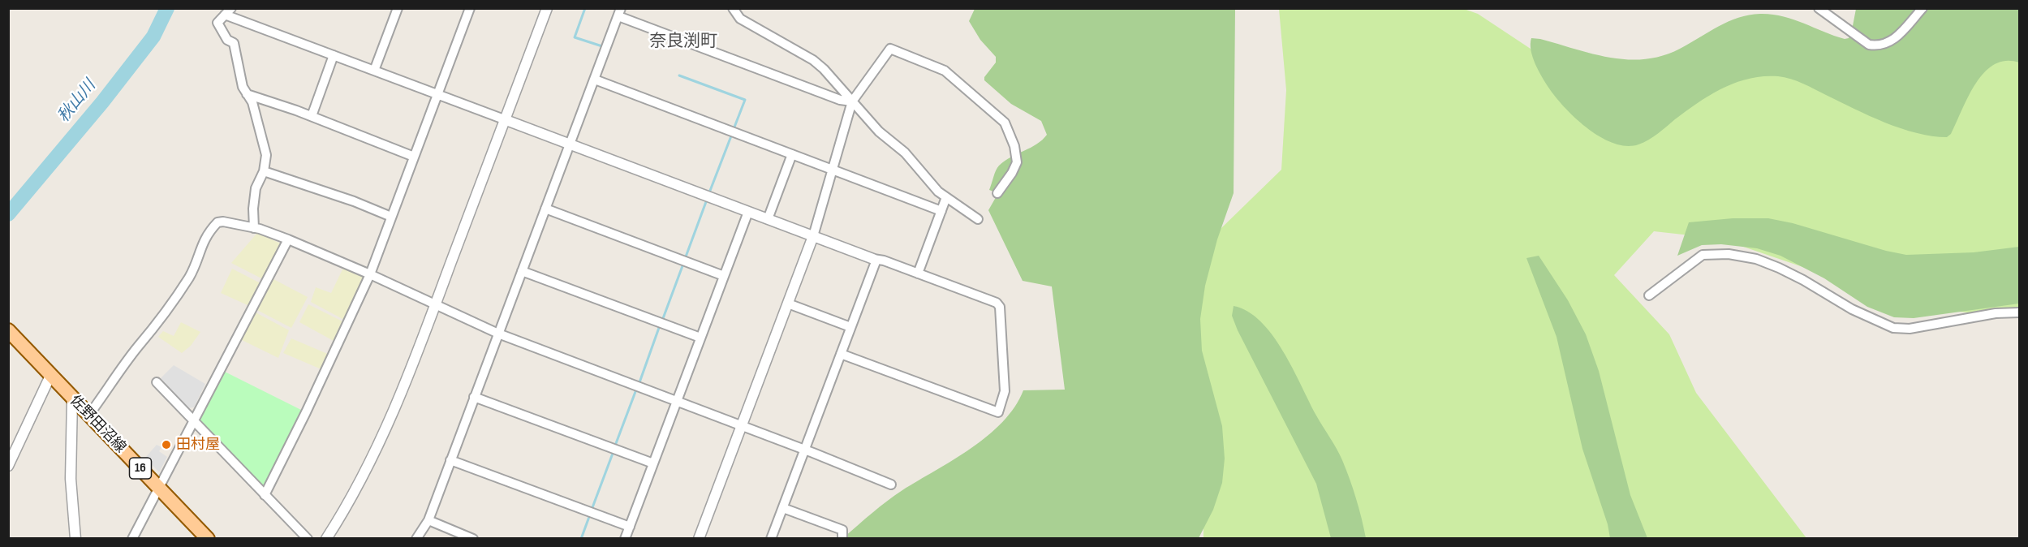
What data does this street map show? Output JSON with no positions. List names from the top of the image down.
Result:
{
  "streets": {
    "main road": ["佐野田沼線", "16"]
  },
  "districts": ["奈良渕町"],
  "water": ["秋山川"],
  "places": ["田村屋"]
}
